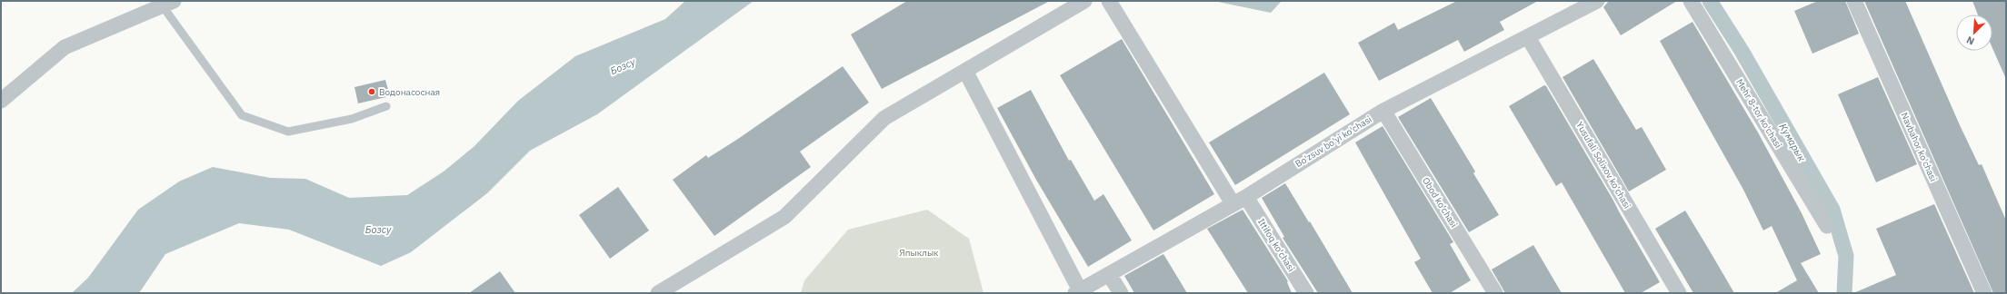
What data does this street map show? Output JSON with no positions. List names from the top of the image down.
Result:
{
  "streets": {
    "street": [
      "Mehr 8-tor ko'chasi",
      "Bo'zsuv bo'yi ko'chasi",
      "Navbahor ko'chasi",
      "Yusufali Solixov ko'chasi",
      "Obod ko'chasi",
      "Ittifoq ko'chasi"
    ]
  },
  "crossings": [
    ["Bo'zsuv bo'yi ko'chasi", "Yusufali Solixov ko'chasi"],
    ["Bo'zsuv bo'yi ko'chasi", "Obod ko'chasi"],
    ["Bo'zsuv bo'yi ko'chasi", "Ittifoq ko'chasi"]
  ],
  "water": ["Бозсу", "Кумарык"],
  "parks": ["Япыклык"],
  "places": ["Водонасосная"],
  "north": "bottom left"
}
